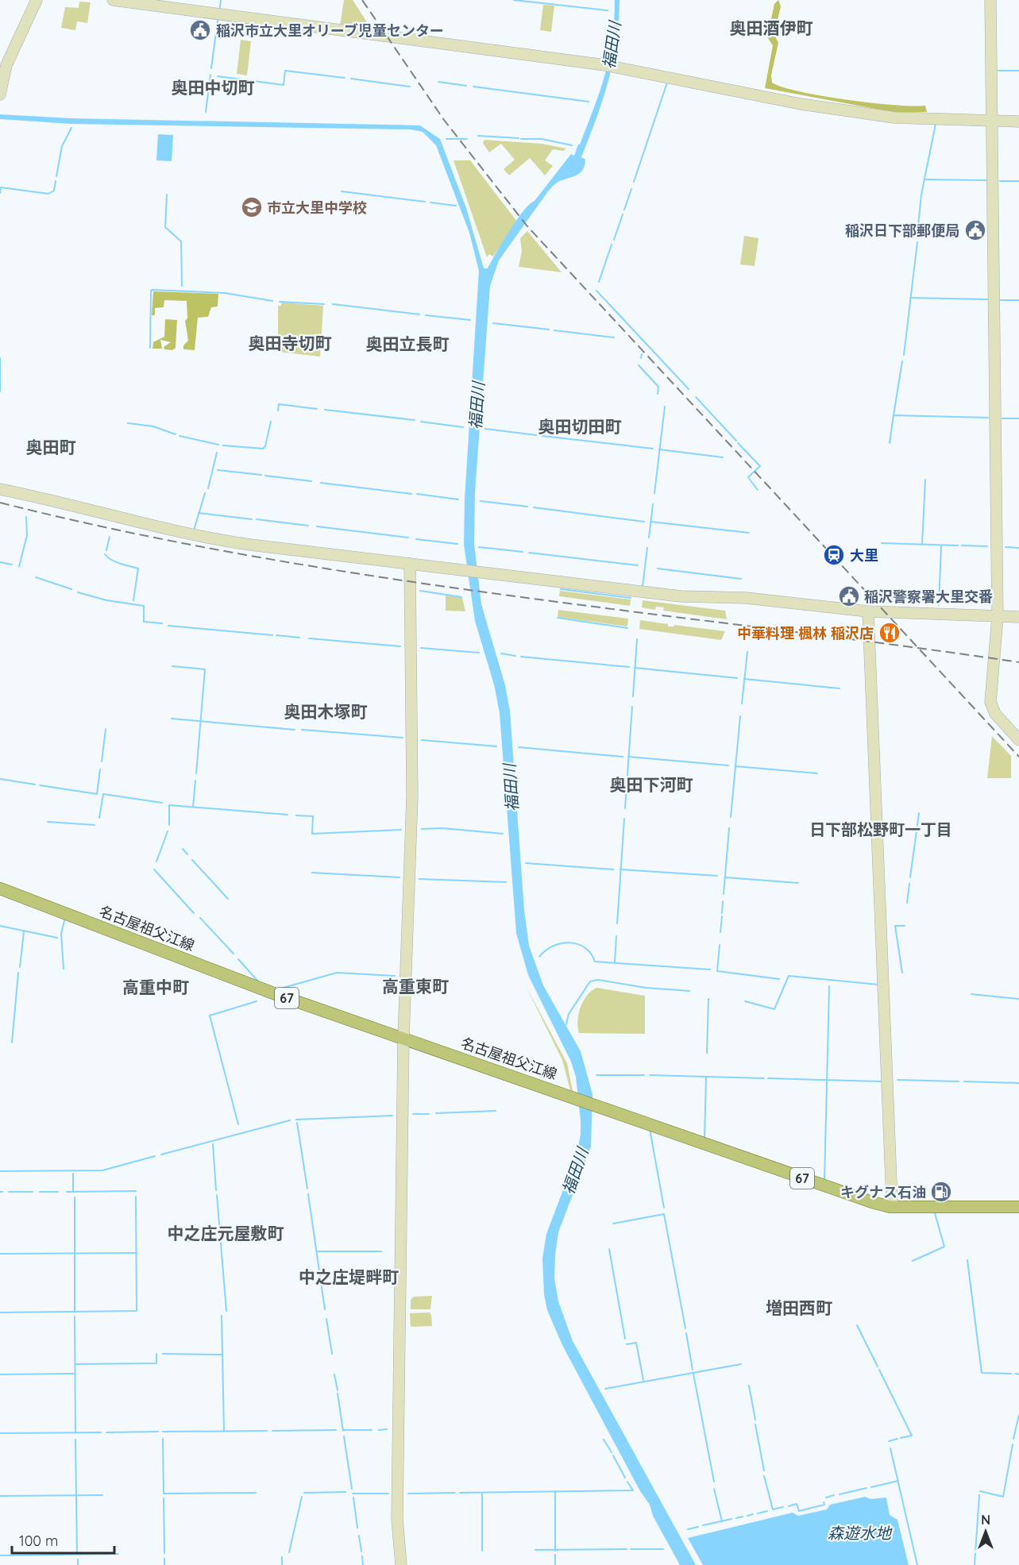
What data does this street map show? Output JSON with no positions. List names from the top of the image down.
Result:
{
  "streets": {
    "main road": ["名古屋祖父江線", "67"]
  },
  "districts": [
    "奥田酒伊町",
    "奥田中切町",
    "奥田寺切町",
    "奥田立長町",
    "奥田切田町",
    "奥田町",
    "奥田木塚町",
    "奥田下河町",
    "日下部松野町一丁目",
    "高重東町",
    "高重中町",
    "中之庄元屋敷町",
    "中之庄堤畔町",
    "増田西町"
  ],
  "water": ["福田川", "森遊水地"],
  "places": {
    "public building": ["稲沢市立大里オリーブ児童センター", "稲沢日下部郵便局", "稲沢警察署大里交番"],
    "school or university": ["市立大里中学校"],
    "station": ["大里"],
    "restaurant": ["中華料理 楓林 稲沢店"],
    "fuel station": ["キグナス石油"]
  },
  "scale_bar": "100 m",
  "north": "top"
}
